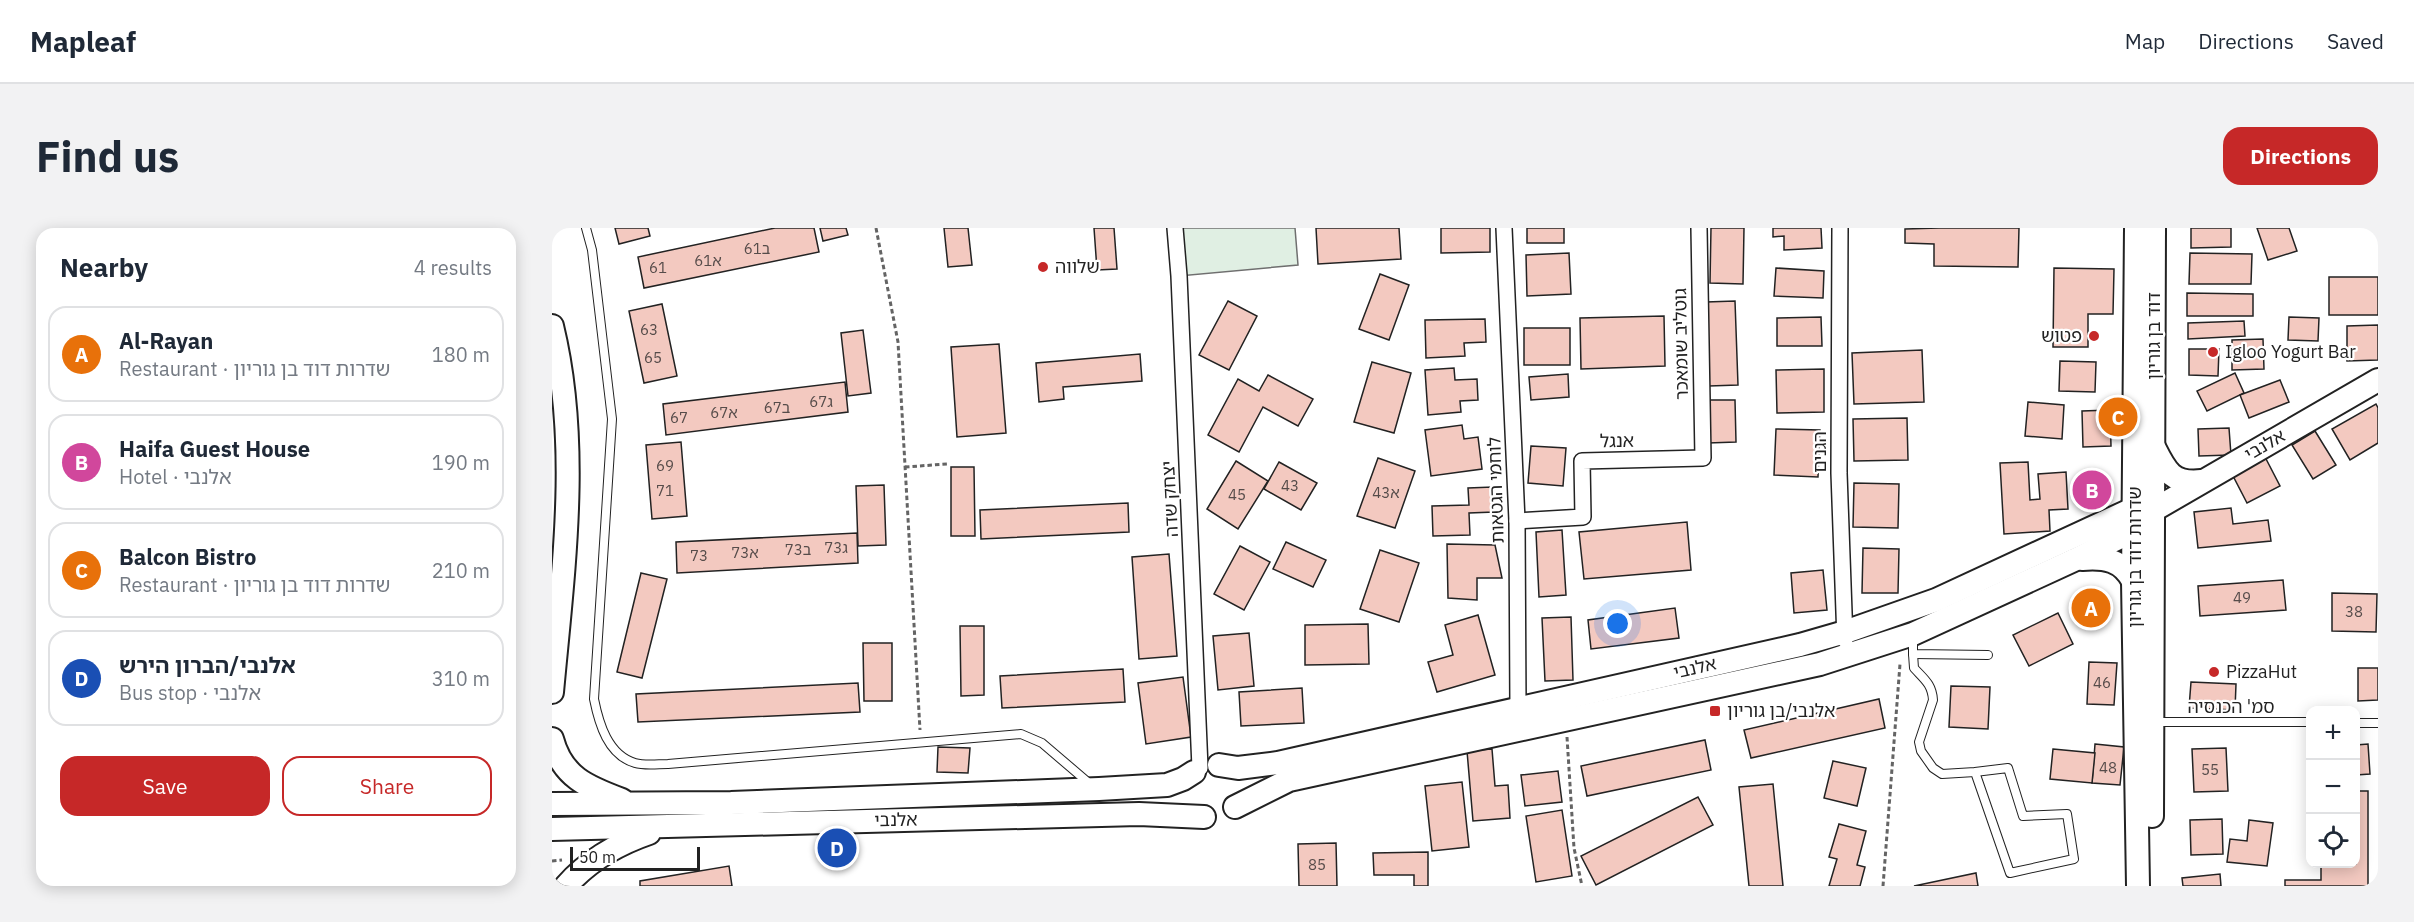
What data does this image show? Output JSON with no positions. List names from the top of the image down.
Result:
{
  "streets": {
    "street": [
      "דוד בן גוריון",
      "גוטליב שומאכר",
      "אנגל",
      "אלנבי",
      "הגנים",
      "לוחמי הגטאות",
      "יצחק שדה",
      "שדרות דוד בן גוריון"
    ],
    "lane": ["סמ' הכנסיה"]
  },
  "crossings": [
    ["דוד בן גוריון", "שדרות דוד בן גוריון"],
    ["גוטליב שומאכר", "אנגל"],
    ["אנגל", "לוחמי הגטאות"],
    ["אלנבי", "הגנים"],
    ["אלנבי", "לוחמי הגטאות"],
    ["אלנבי", "יצחק שדה"],
    ["אלנבי", "שדרות דוד בן גוריון"],
    ["שדרות דוד בן גוריון", "סמ' הכנסיה"]
  ],
  "places": {
    "other": [
      "שלווה",
      "פטוש",
      "Igloo Yogurt Bar",
      "PizzaHut"
    ],
    "transit": ["אלנבי/בן גוריון"]
  },
  "house_numbers": [
    "61ב",
    "61א",
    "61",
    "63",
    "65",
    "67ג",
    "67ב",
    "67א",
    "67",
    "69",
    "43",
    "71",
    "43א",
    "45",
    "73ג",
    "73ב",
    "73א",
    "73",
    "49",
    "38",
    "46",
    "48",
    "55",
    "85"
  ],
  "scale_bar": "50 m",
  "page": {
    "header": "Mapleaf",
    "nav": ["Map", "Directions", "Saved"],
    "buttons": [
      "Directions",
      ["Save", "Share"]
    ],
    "title": "Find us",
    "heading": ["Nearby", "4 results"],
    "list": [
      {
        "mark": "A",
        "name": "Al-Rayan",
        "note": "Restaurant · שדרות דוד בן גוריון",
        "value": "180 m"
      },
      {
        "mark": "B",
        "name": "Haifa Guest House",
        "note": "Hotel · אלנבי",
        "value": "190 m"
      },
      {
        "mark": "C",
        "name": "Balcon Bistro",
        "note": "Restaurant · שדרות דוד בן גוריון",
        "value": "210 m"
      },
      {
        "mark": "D",
        "name": "אלנבי/הברון הירש",
        "note": "Bus stop · אלנבי",
        "value": "310 m"
      }
    ],
    "pins": [
      "C",
      "B",
      "A",
      "D"
    ],
    "map_buttons": ["+", "−"],
    "scale": "50 m"
  }
}
